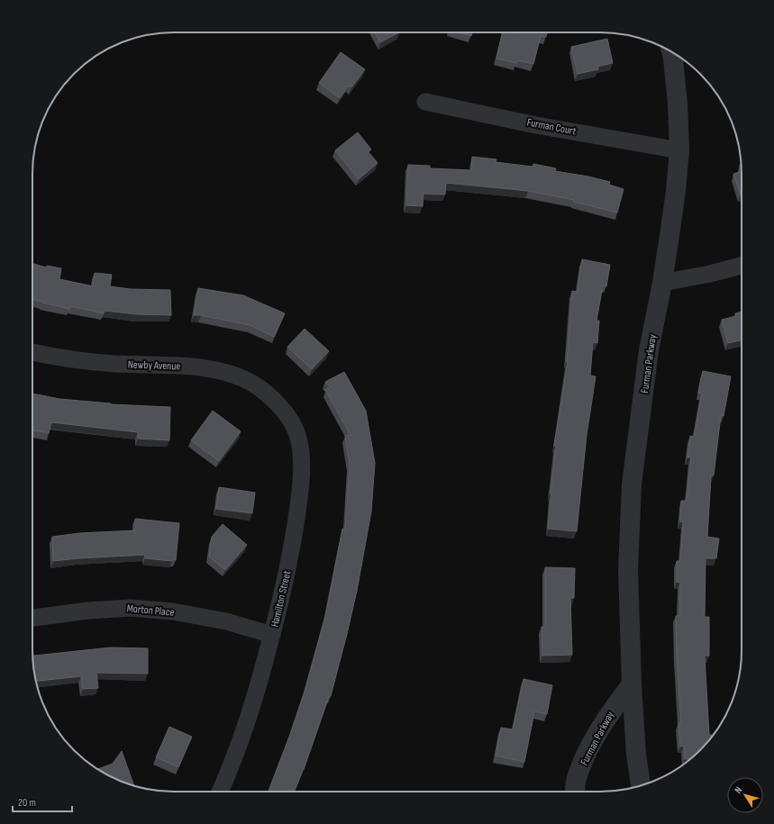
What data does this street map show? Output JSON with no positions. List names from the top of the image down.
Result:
{
  "streets": {
    "street": [
      "Furman Court",
      "Furman Parkway",
      "Newby Avenue",
      "Hamilton Street",
      "Morton Place"
    ]
  },
  "crossings": [
    ["Furman Court", "Furman Parkway"],
    ["Newby Avenue", "Hamilton Street"],
    ["Hamilton Street", "Morton Place"]
  ],
  "scale_bar": "20 m",
  "north": "top left"
}
